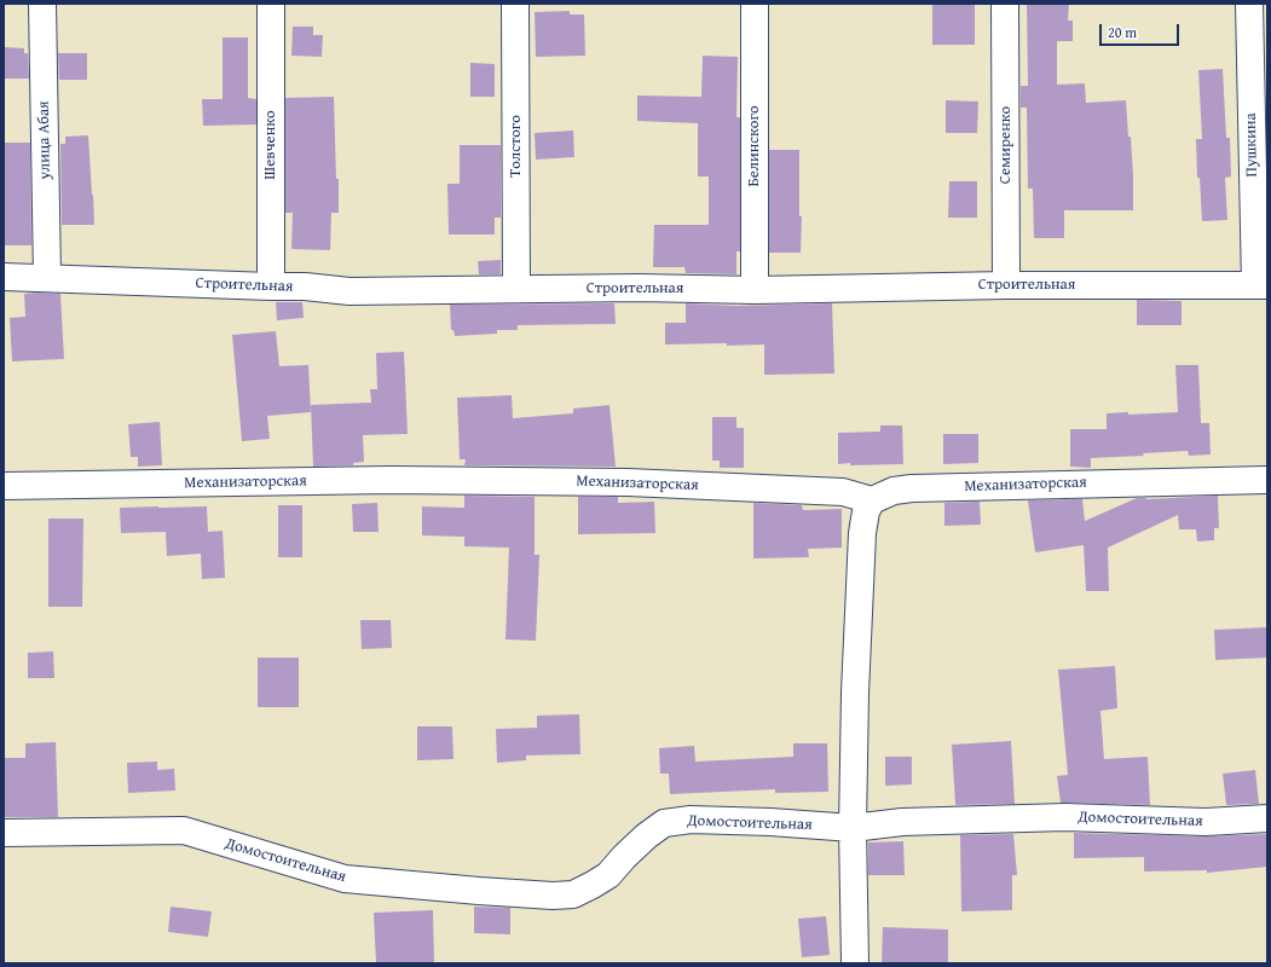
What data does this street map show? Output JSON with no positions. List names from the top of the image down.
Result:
{
  "streets": {
    "street": [
      "улица Абая",
      "Шевченко",
      "Семиренко",
      "Пушкина",
      "Толстого",
      "Белинского",
      "Строительная",
      "Механизаторская",
      "Домостоительная"
    ]
  },
  "crossings": [
    ["улица Абая", "Строительная"],
    ["Шевченко", "Строительная"],
    ["Семиренко", "Строительная"],
    ["Пушкина", "Строительная"],
    ["Толстого", "Строительная"],
    ["Белинского", "Строительная"]
  ],
  "scale_bar": "20 m"
}
